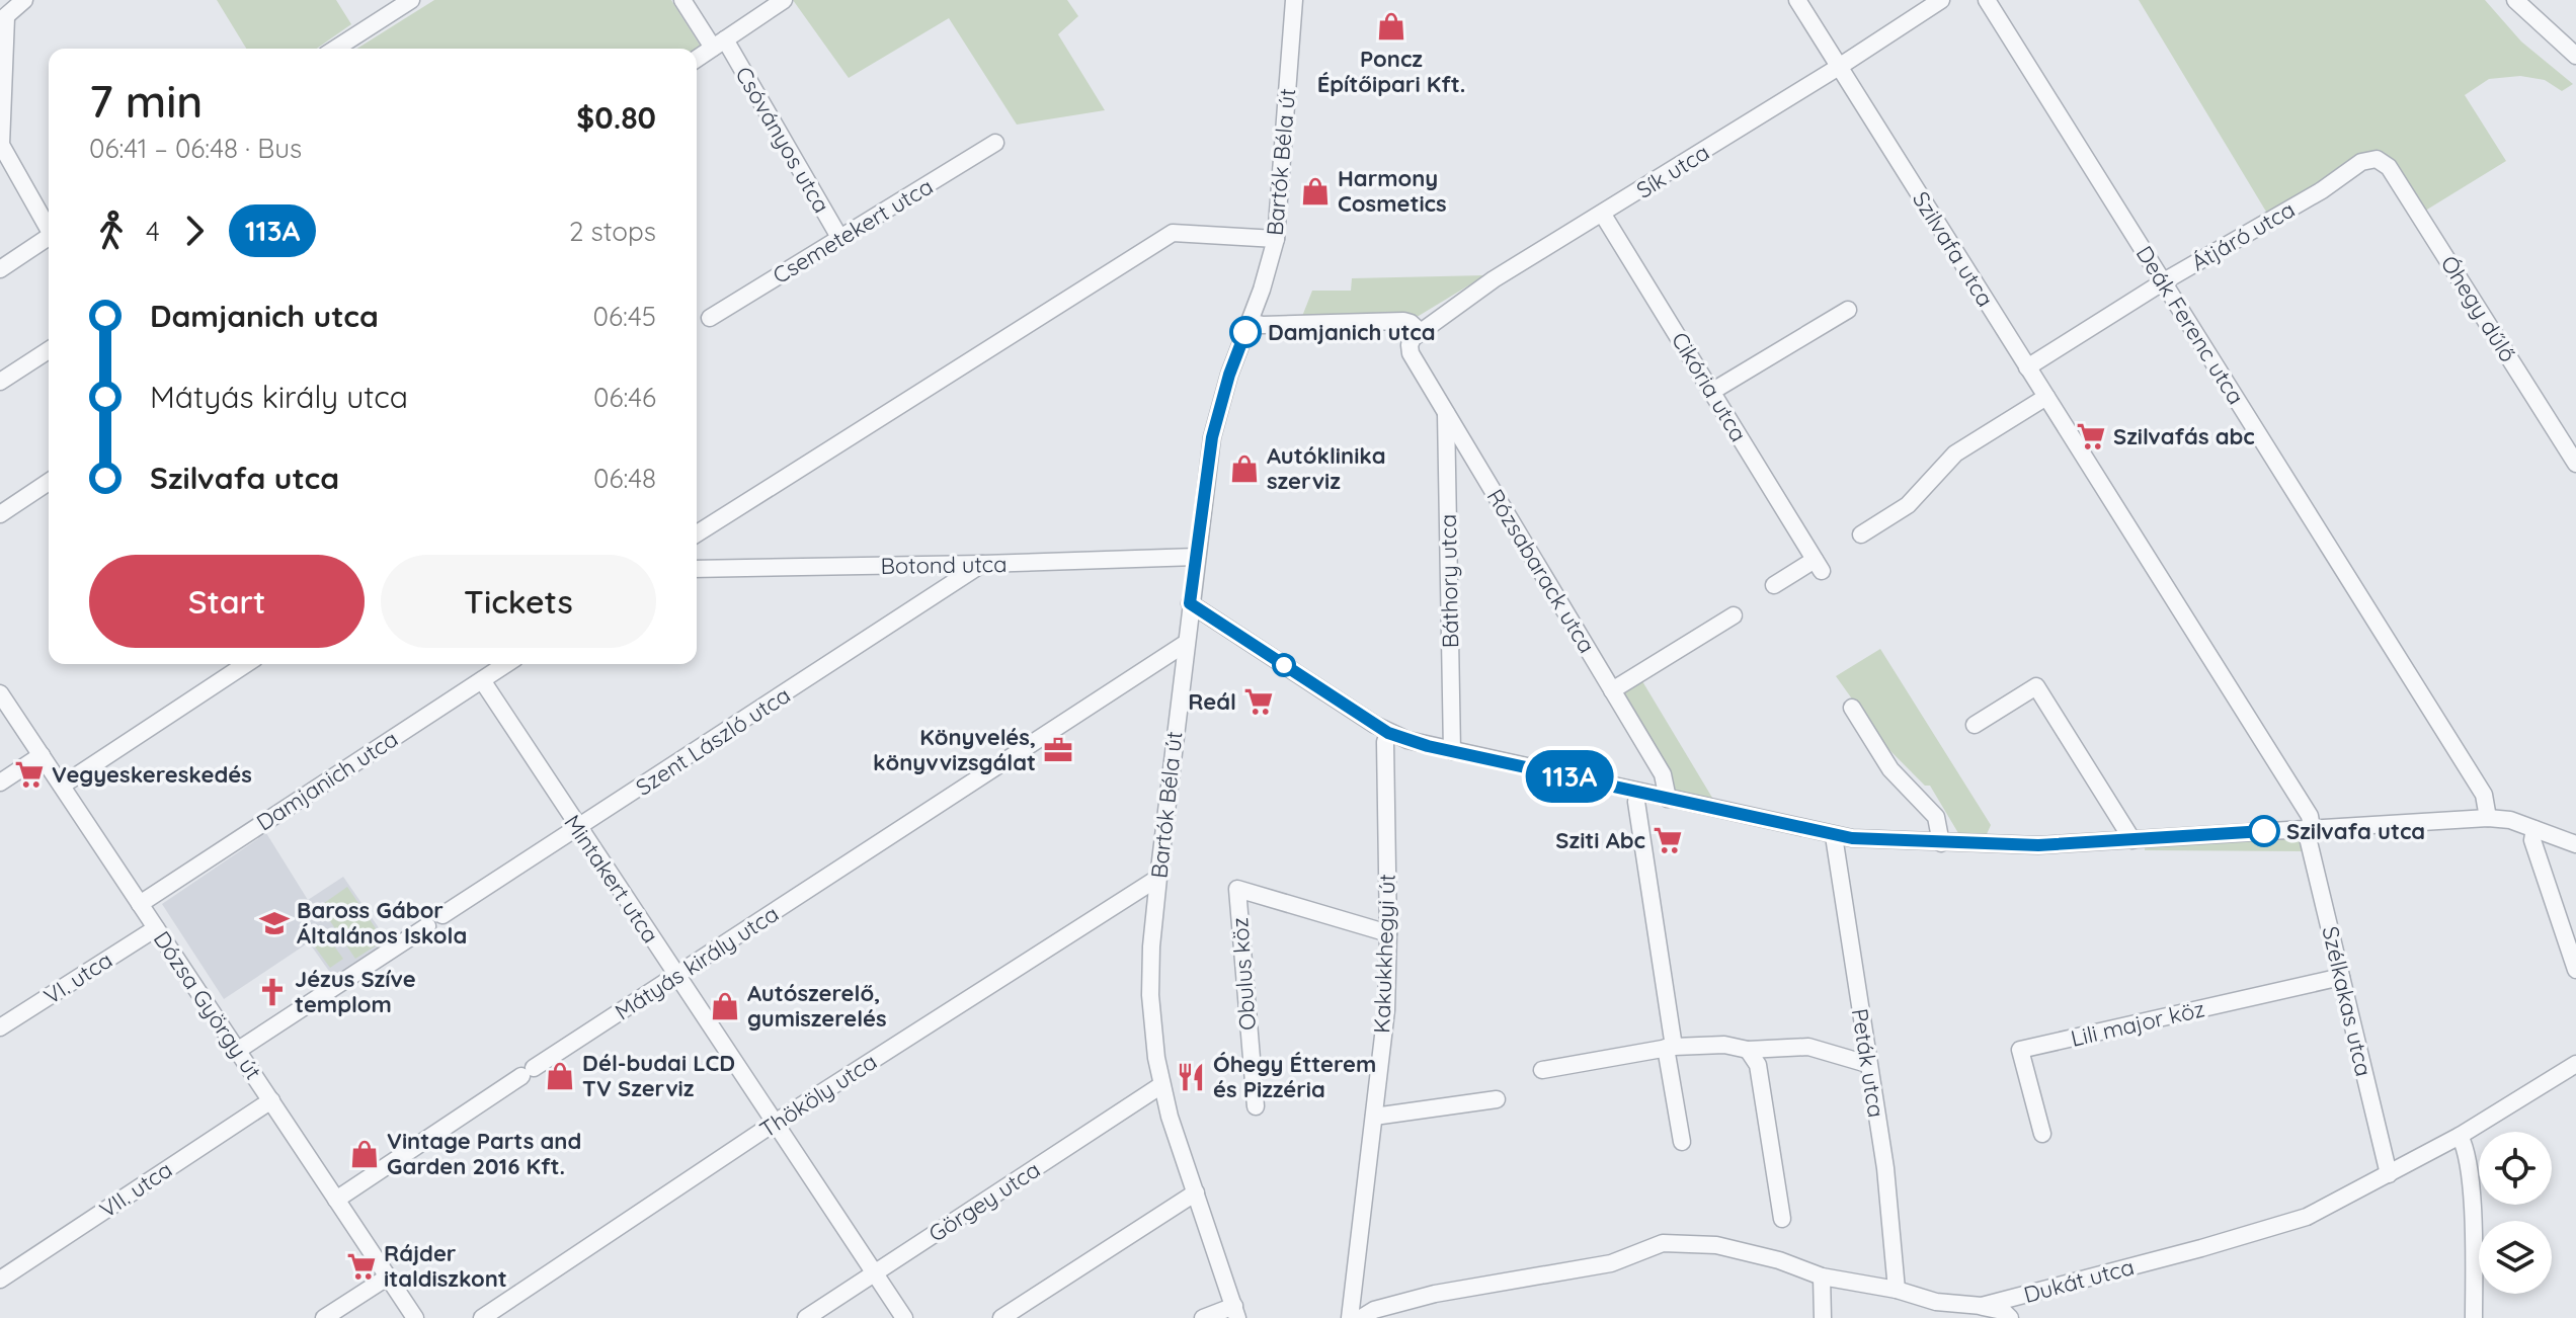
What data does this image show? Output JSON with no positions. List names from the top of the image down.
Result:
{
  "streets": {
    "street": [
      "Csóványos utca",
      "Bartók Béla út",
      "Sík utca",
      "Csemetekert utca",
      "Átjáró utca",
      "Szilvafa utca",
      "Óhegy dűlő",
      "Deák Ferenc utca",
      "Cikória utca",
      "Botond utca",
      "Rózsabarack utca",
      "Báthory utca",
      "Szent László utca",
      "Damjanich utca",
      "Mintakert utca",
      "Kakukkhegyi út",
      "Mátyás király utca",
      "Obulus köz",
      "VI. utca",
      "Szélkakas utca",
      "Dózsa György út",
      "Lili major köz",
      "Peták utca",
      "Thököly utca",
      "VII. utca",
      "Görgey utca",
      "Dukát utca"
    ]
  },
  "crossings": [
    ["Csóványos utca", "Csemetekert utca"],
    ["Bartók Béla út", "Botond utca"],
    ["Bartók Béla út", "Mátyás király utca"],
    ["Bartók Béla út", "Thököly utca"],
    ["Bartók Béla út", "Görgey utca"],
    ["Sík utca", "Szilvafa utca"],
    ["Sík utca", "Cikória utca"],
    ["Sík utca", "Rózsabarack utca"],
    ["Átjáró utca", "Szilvafa utca"],
    ["Átjáró utca", "Óhegy dűlő"],
    ["Átjáró utca", "Deák Ferenc utca"],
    ["Szilvafa utca", "Szélkakas utca"],
    ["Botond utca", "Szent László utca"],
    ["Rózsabarack utca", "Báthory utca"],
    ["Szent László utca", "Mintakert utca"],
    ["Damjanich utca", "Mintakert utca"],
    ["Damjanich utca", "Dózsa György út"],
    ["Mintakert utca", "Mátyás király utca"],
    ["Mintakert utca", "Thököly utca"],
    ["Mintakert utca", "Görgey utca"],
    ["Kakukkhegyi út", "Obulus köz"],
    ["Mátyás király utca", "Dózsa György út"],
    ["VI. utca", "Dózsa György út"],
    ["Szélkakas utca", "Lili major köz"],
    ["Szélkakas utca", "Dukát utca"],
    ["Dózsa György út", "VII. utca"],
    ["Peták utca", "Dukát utca"]
  ],
  "places": {
    "shop": [
      "Poncz Építőipari Kft.",
      "Harmony Cosmetics",
      "Autóklinika szerviz",
      "Autószerelő, gumiszerelés",
      "Dél-budai LCD TV Szerviz",
      "Vintage Parts and Garden 2016 Kft."
    ],
    "other": ["Damjanich utca", "Szilvafa utca"],
    "supermarket": [
      "Szilvafás abc",
      "Reál",
      "Vegyeskereskedés",
      "Sziti Abc",
      "Rájder italdiszkont"
    ],
    "office": ["Könyvelés, könyvvizsgálat"],
    "school or university": ["Baross Gábor Általános Iskola"],
    "church": ["Jézus Szíve templom"],
    "restaurant": ["Óhegy Étterem és Pizzéria"]
  },
  "lines": ["bus line 113A"],
  "page": {
    "on_map": "113A",
    "heading": ["7 min", "06:41 – 06:48 · Bus", "$0.80"],
    "legs": ["4", "113A", "2 stops"],
    "list": [
      {
        "name": "Damjanich utca",
        "value": "06:45"
      },
      {
        "name": "Mátyás király utca",
        "value": "06:46"
      },
      {
        "name": "Szilvafa utca",
        "value": "06:48"
      }
    ],
    "buttons": ["Start", "Tickets"]
  }
}
